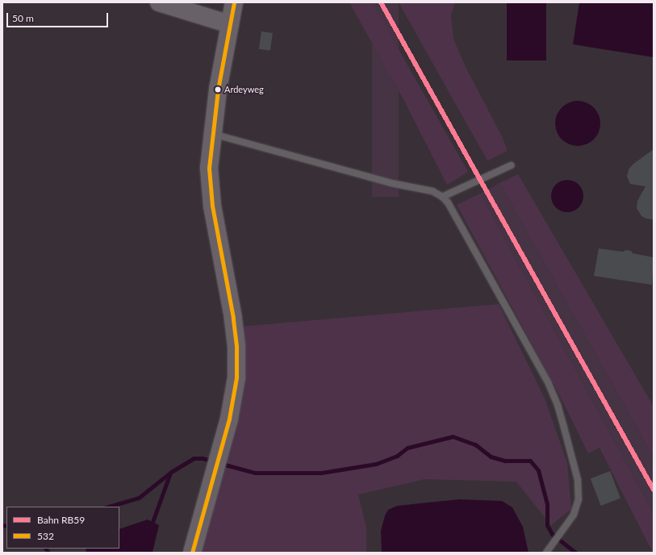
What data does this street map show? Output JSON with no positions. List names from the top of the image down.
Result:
{
  "places": ["Ardeyweg"],
  "lines": ["rail line RB59", "transit line 532"],
  "legend": ["Bahn RB59", "532"],
  "scale_bar": "50 m"
}
